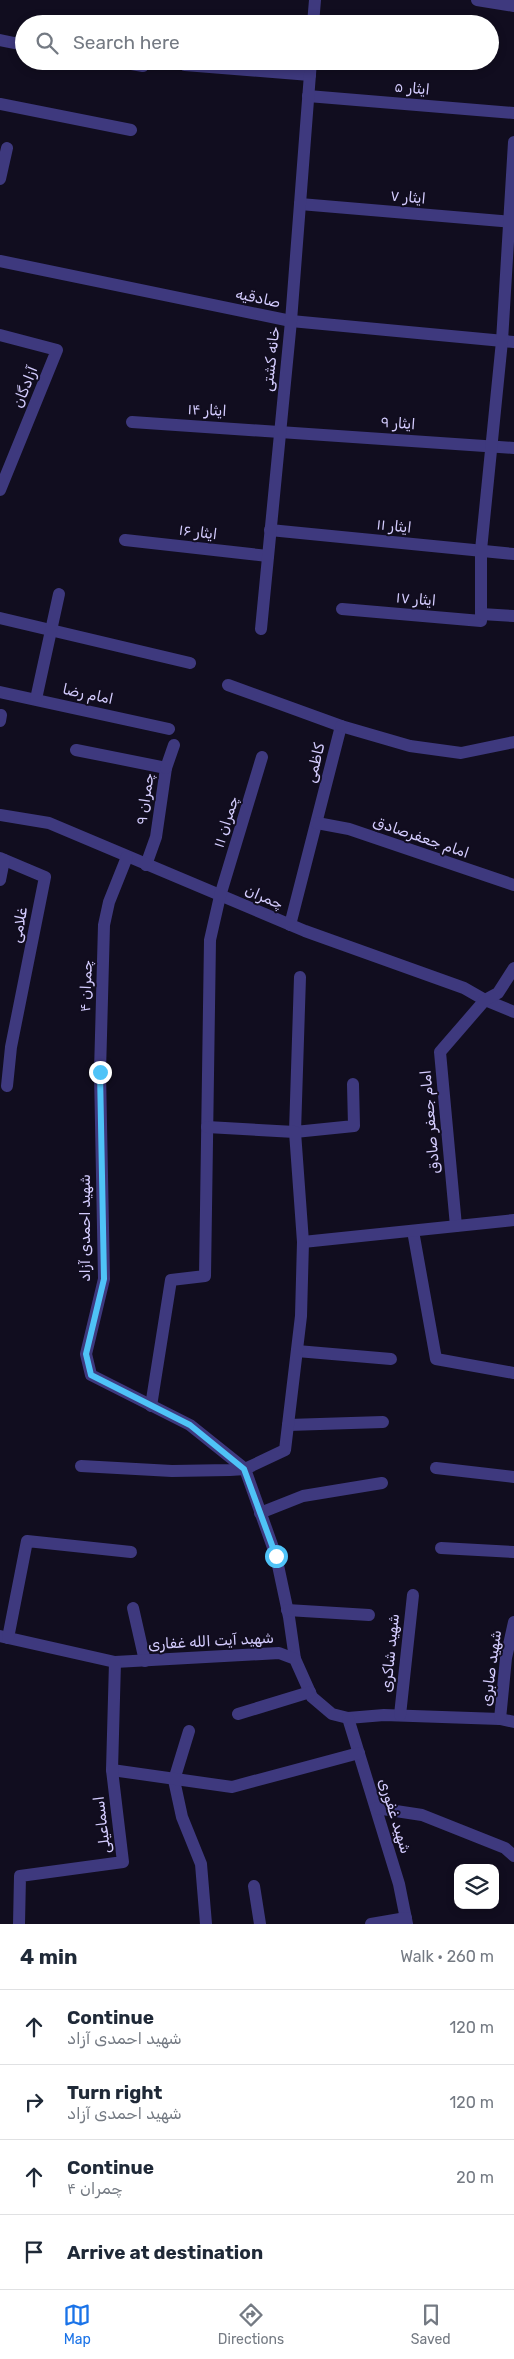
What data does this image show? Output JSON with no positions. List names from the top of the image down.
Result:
{
  "streets": {
    "street": [
      "ایثار ۵",
      "ایثار ۷",
      "صادقیه",
      "خانه کشتی",
      "آزادگان",
      "ایثار ۱۴",
      "ایثار ۹",
      "ایثار ۱۱",
      "ایثار ۱۶",
      "ایثار ۱۷",
      "امام رضا",
      "کاظمی",
      "چمران ۹",
      "چمران ۱۱",
      "امام جعفرصادق",
      "چمران",
      "غلامی",
      "چمران ۴",
      "امام جعفر صادق",
      "شهید احمدی آزاد",
      "شهید آیت الله غفاری",
      "شهید شاکری",
      "شهید صابری",
      "شهید غفوری",
      "اسماعیلی"
    ]
  },
  "crossings": [
    ["ایثار ۵", "خانه کشتی"],
    ["ایثار ۷", "خانه کشتی"],
    ["صادقیه", "خانه کشتی"],
    ["خانه کشتی", "ایثار ۱۴"],
    ["خانه کشتی", "ایثار ۹"],
    ["خانه کشتی", "ایثار ۱۱"],
    ["خانه کشتی", "ایثار ۱۶"],
    ["ایثار ۱۴", "ایثار ۹"],
    ["کاظمی", "امام جعفرصادق"],
    ["کاظمی", "چمران"],
    ["چمران ۹", "چمران"],
    ["چمران ۱۱", "چمران"],
    ["چمران ۱۱", "شهید احمدی آزاد"],
    ["چمران", "چمران ۴"],
    ["چمران", "امام جعفر صادق"],
    ["چمران ۴", "شهید احمدی آزاد"],
    ["شهید آیت الله غفاری", "اسماعیلی"]
  ],
  "page": {
    "search": "Search here",
    "heading": ["4 min", "Walk · 260 m"],
    "list": [
      ["Continue", "شهید احمدی آزاد", "120 m"],
      ["Turn right", "شهید احمدی آزاد", "120 m"],
      ["Continue", "چمران ۴", "20 m"],
      "Arrive at destination"
    ],
    "nav": ["Map", "Directions", "Saved"]
  }
}
